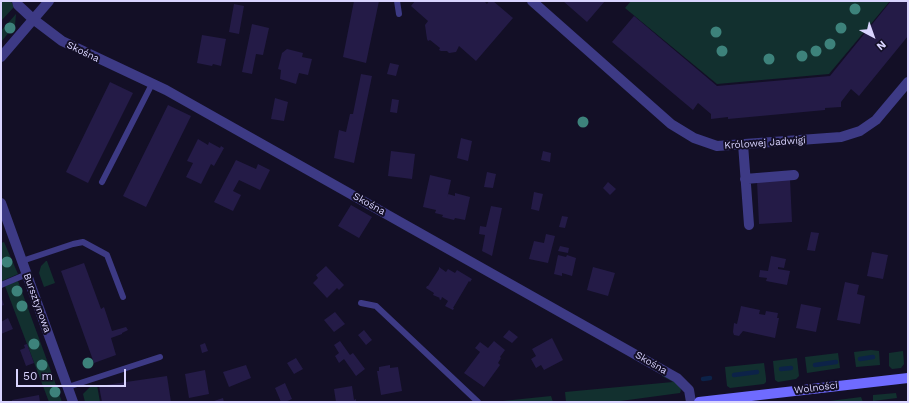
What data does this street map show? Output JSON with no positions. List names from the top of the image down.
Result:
{
  "streets": {
    "street": [
      "Skośna",
      "Królowej Jadwigi",
      "Bursztynowa",
      "Wolności"
    ]
  },
  "scale_bar": "50 m",
  "north": "bottom right"
}
